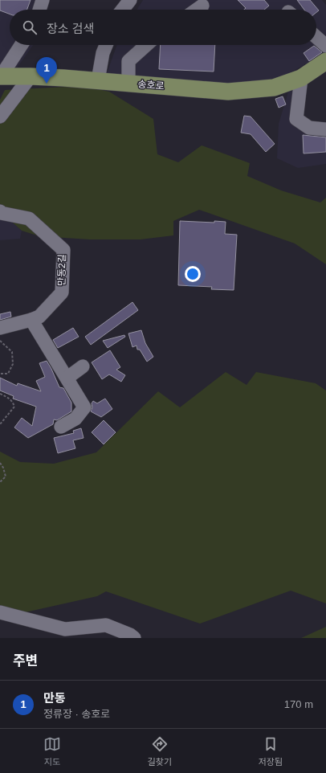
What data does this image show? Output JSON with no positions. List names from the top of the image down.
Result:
{
  "streets": {
    "main road": ["송호로"],
    "street": ["만동2길"]
  },
  "page": {
    "search": "장소 검색",
    "pins": "1",
    "heading": "주변",
    "list": [
      {
        "mark": "1",
        "name": "만동",
        "note": "정류장 · 송호로",
        "value": "170 m"
      }
    ],
    "nav": ["지도", "길찾기", "저장됨"]
  }
}
